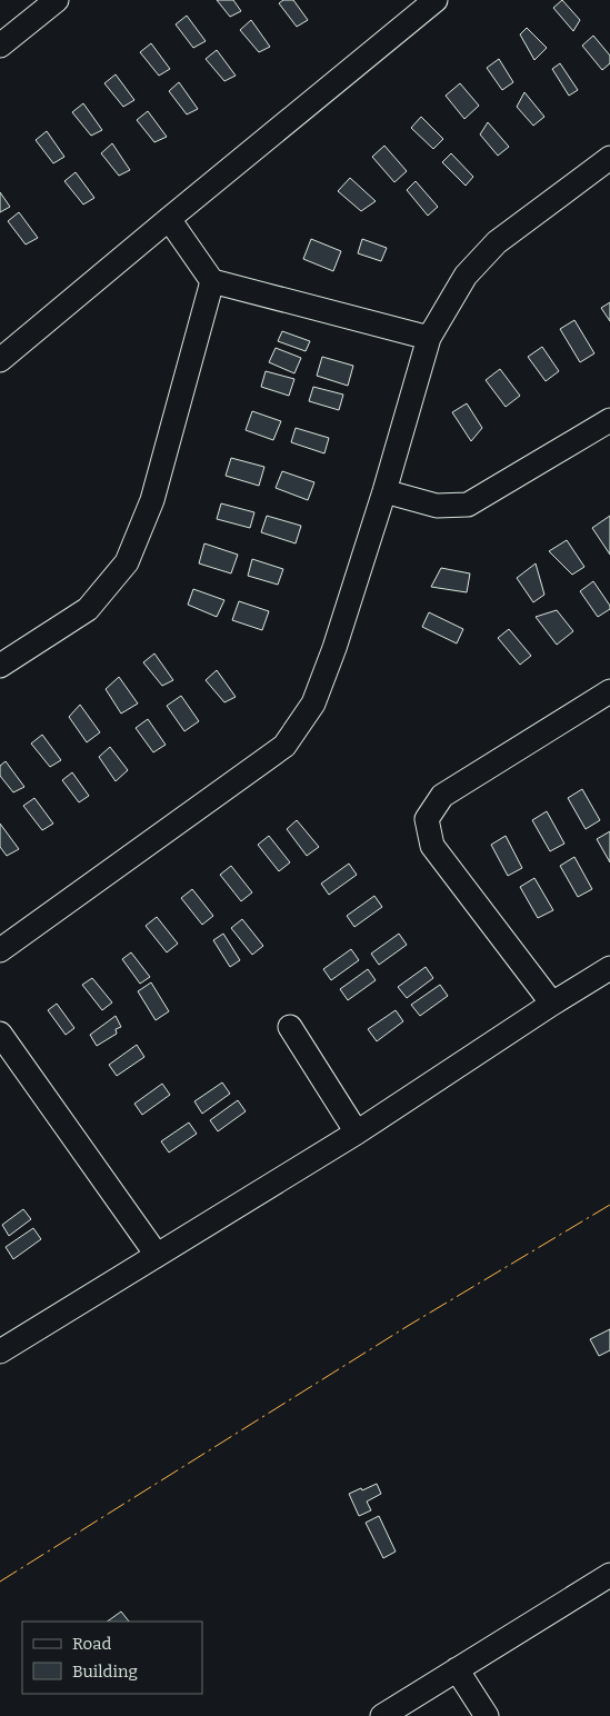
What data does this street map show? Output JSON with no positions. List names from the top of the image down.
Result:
{
  "legend": ["Road", "Building"]
}
